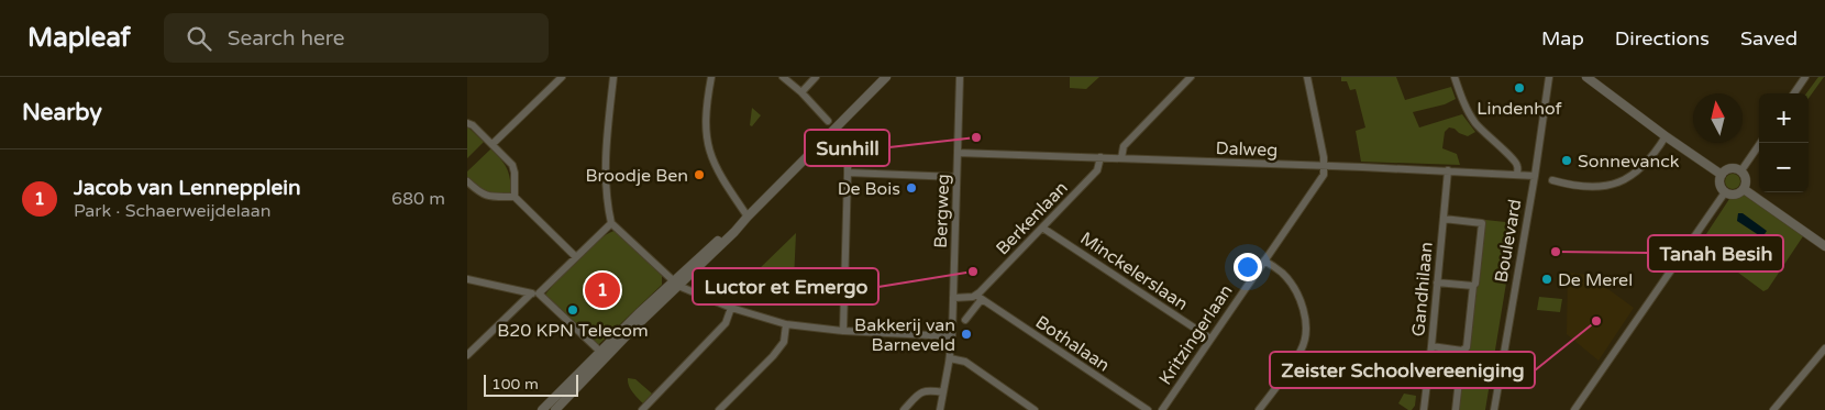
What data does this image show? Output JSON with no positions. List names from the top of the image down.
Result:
{
  "streets": {
    "street": [
      "Dalweg",
      "Bergweg",
      "Berkenlaan",
      "Boulevard",
      "Minckelerslaan",
      "Gandhilaan",
      "Kritzingerlaan",
      "Bothalaan"
    ]
  },
  "crossings": [
    ["Dalweg", "Bergweg"],
    ["Dalweg", "Berkenlaan"],
    ["Dalweg", "Boulevard"],
    ["Dalweg", "Gandhilaan"],
    ["Dalweg", "Kritzingerlaan"],
    ["Berkenlaan", "Minckelerslaan"],
    ["Berkenlaan", "Bothalaan"],
    ["Minckelerslaan", "Kritzingerlaan"]
  ],
  "places": [
    "Lindenhof",
    "Sunhill",
    "Sonnevanck",
    "Broodje Ben",
    "De Bois",
    "Tanah Besih",
    "Luctor et Emergo",
    "De Merel",
    "B20 KPN Telecom",
    "Zeister Schoolvereeniging",
    "Bakkerij van Barneveld"
  ],
  "scale_bar": "100 m",
  "north": "top",
  "page": {
    "header": "Mapleaf",
    "search": "Search here",
    "nav": ["Map", "Directions", "Saved"],
    "heading": "Nearby",
    "map_buttons": ["+", "−"],
    "list": [
      {
        "mark": "1",
        "name": "Jacob van Lennepplein",
        "note": "Park · Schaerweijdelaan",
        "value": "680 m"
      }
    ],
    "pins": "1",
    "scale": "100 m"
  }
}
